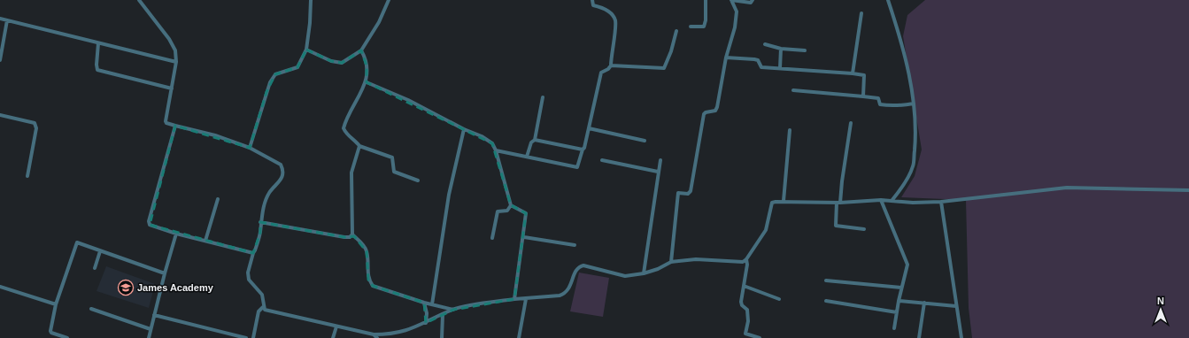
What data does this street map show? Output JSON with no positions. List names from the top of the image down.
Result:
{
  "places": {
    "school or university": ["James Academy"]
  },
  "north": "top"
}
